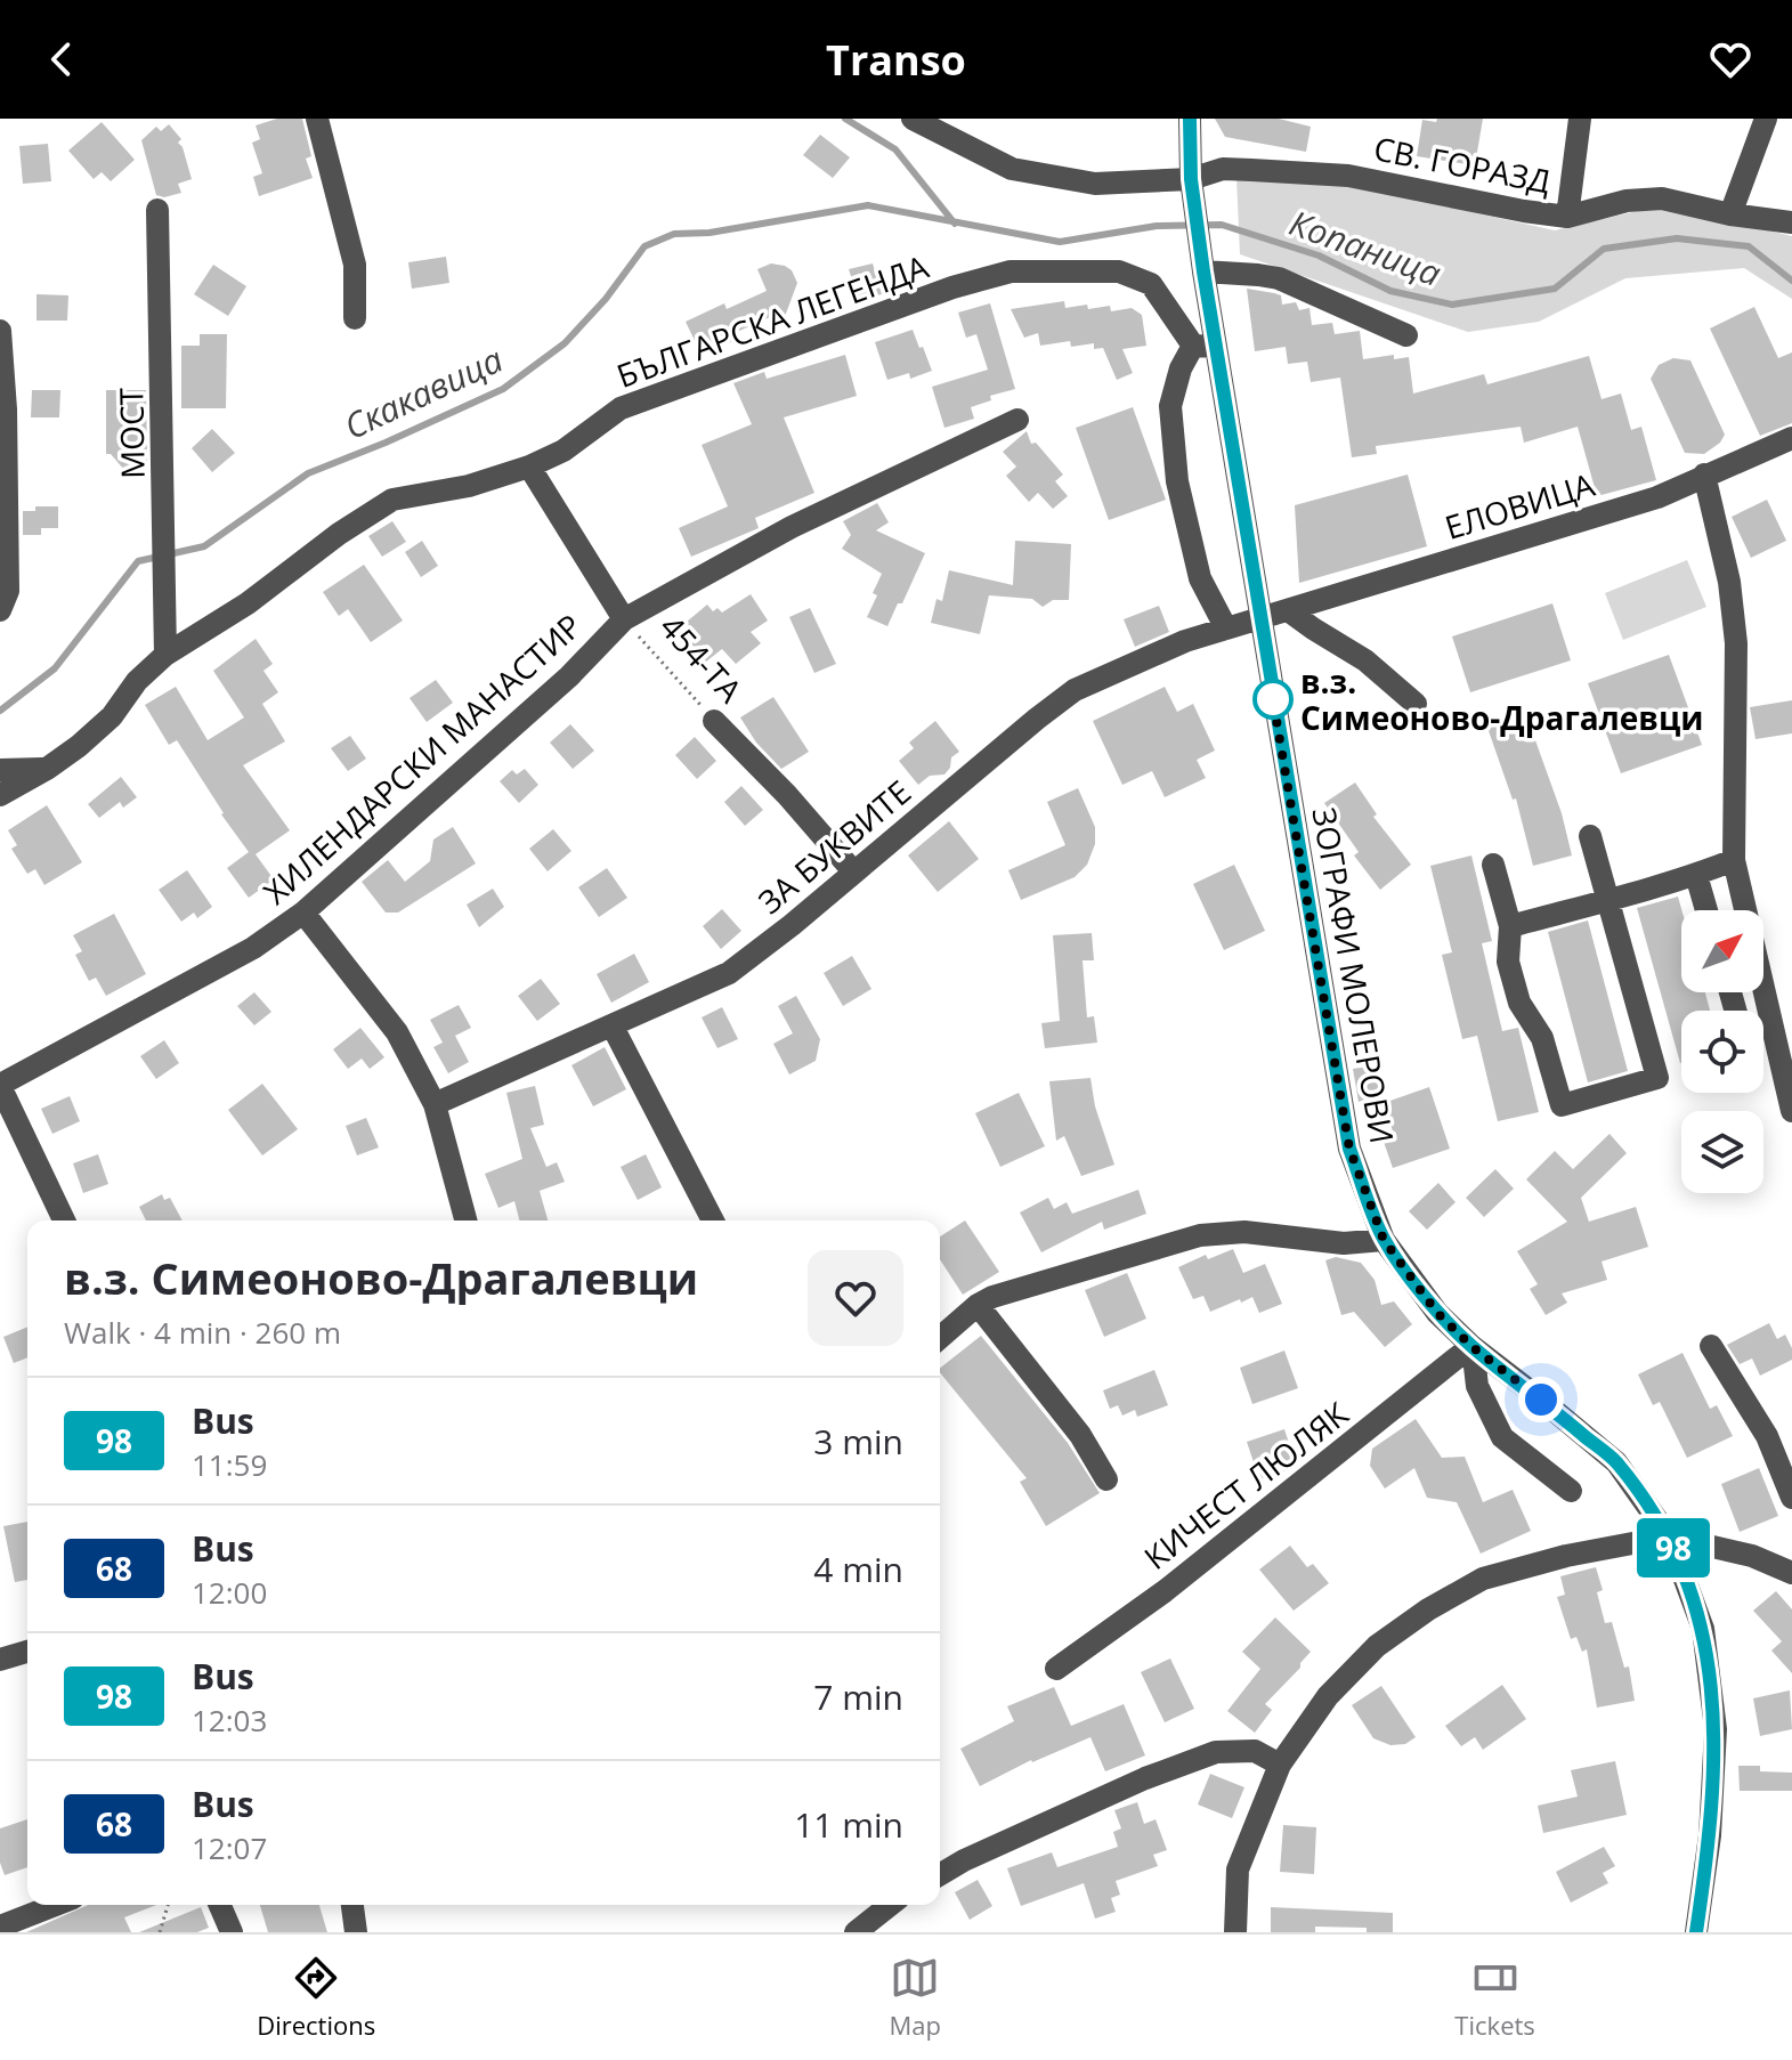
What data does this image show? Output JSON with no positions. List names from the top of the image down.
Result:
{
  "streets": {
    "street": [
      "СВ. ГОРАЗД",
      "БЪЛГАРСКА ЛЕГЕНДА",
      "МОСТ",
      "ЕЛОВИЦА",
      "454-ТА",
      "ХИЛЕНДАРСКИ МАНАСТИР",
      "ЗА БУКВИТЕ",
      "ЗОГРАФИ МОЛЕРОВИ",
      "КИЧЕСТ ЛЮЛЯК"
    ]
  },
  "crossings": [
    ["СВ. ГОРАЗД", "ЗОГРАФИ МОЛЕРОВИ"],
    ["БЪЛГАРСКА ЛЕГЕНДА", "МОСТ"],
    ["БЪЛГАРСКА ЛЕГЕНДА", "454-ТА"],
    ["БЪЛГАРСКА ЛЕГЕНДА", "ЗОГРАФИ МОЛЕРОВИ"],
    ["ЕЛОВИЦА", "ЗА БУКВИТЕ"],
    ["ЕЛОВИЦА", "ЗОГРАФИ МОЛЕРОВИ"],
    ["454-ТА", "ХИЛЕНДАРСКИ МАНАСТИР"],
    ["454-ТА", "ЗА БУКВИТЕ"],
    ["ЗА БУКВИТЕ", "ЗОГРАФИ МОЛЕРОВИ"],
    ["ЗОГРАФИ МОЛЕРОВИ", "КИЧЕСТ ЛЮЛЯК"]
  ],
  "water": ["Копаница", "Скакавица"],
  "places": ["в.з. Симеоново-Драгалевци"],
  "lines": ["bus line 98"],
  "north": "top right",
  "page": {
    "header": "Transo",
    "on_map": "98",
    "heading": ["в.з. Симеоново-Драгалевци", "Walk · 4 min · 260 m"],
    "list": [
      {
        "mark": "98",
        "name": "Bus",
        "note": "11:59",
        "value": "3 min"
      },
      {
        "mark": "68",
        "name": "Bus",
        "note": "12:00",
        "value": "4 min"
      },
      {
        "mark": "98",
        "name": "Bus",
        "note": "12:03",
        "value": "7 min"
      },
      {
        "mark": "68",
        "name": "Bus",
        "note": "12:07",
        "value": "11 min"
      }
    ],
    "tabs": ["Directions", "Map", "Tickets"]
  }
}
